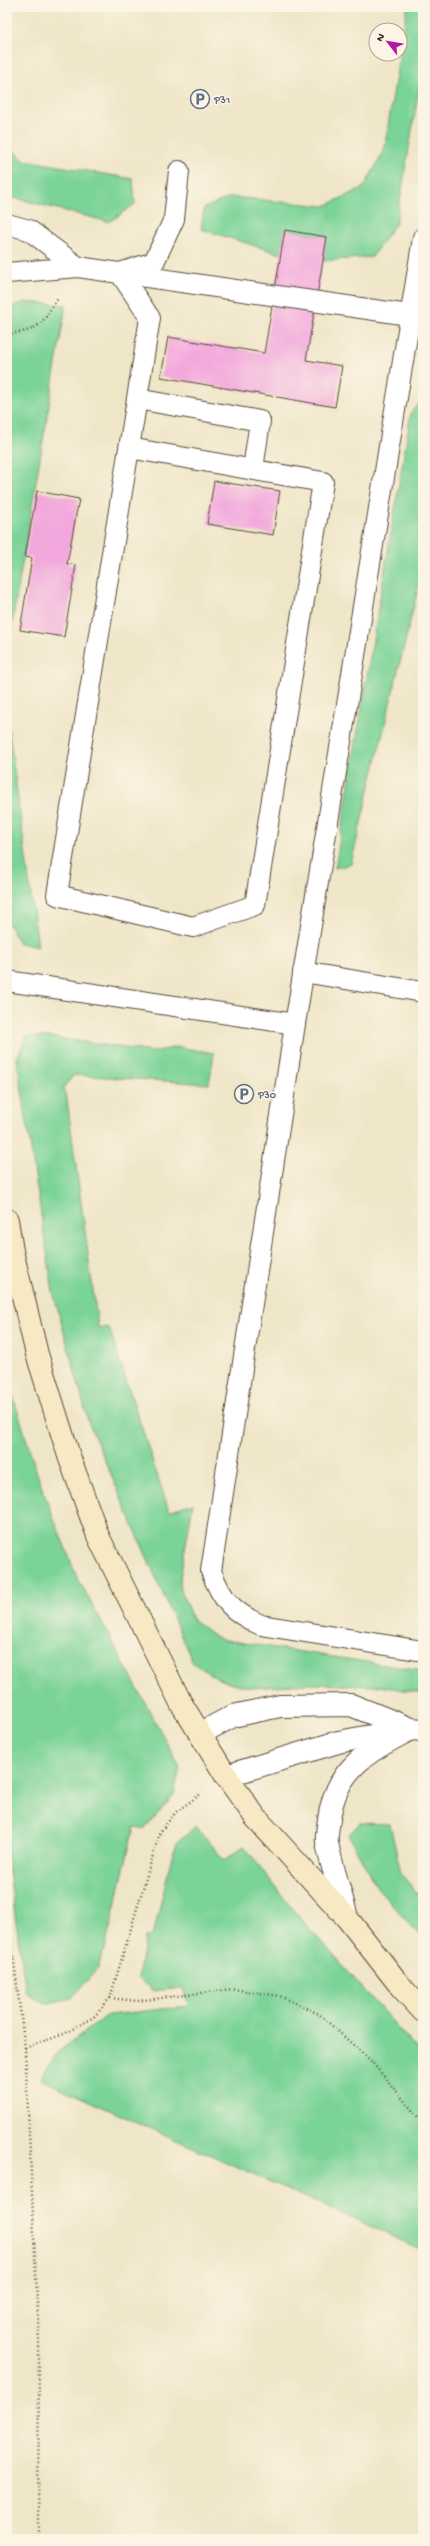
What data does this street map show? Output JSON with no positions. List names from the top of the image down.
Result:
{
  "places": {
    "parking": ["P31", "P30"]
  },
  "north": "top left"
}
